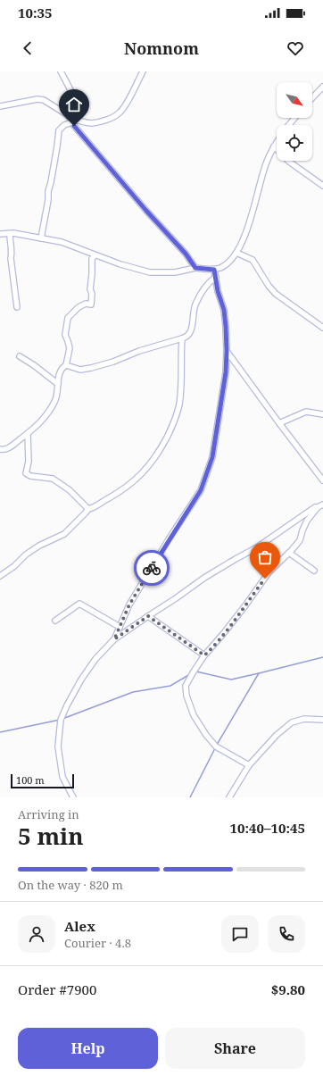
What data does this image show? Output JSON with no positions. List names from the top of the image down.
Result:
{
  "scale_bar": "100 m",
  "north": "bottom right",
  "page": {
    "status": "10:35",
    "header": "Nomnom",
    "scale": "100 m",
    "heading": ["5 min", "Arriving in", "10:40–10:45"],
    "panel": [
      "Alex",
      "Courier · 4.8",
      "Order #7900",
      "$9.80"
    ],
    "bar": "On the way · 820 m",
    "buttons": ["Help", "Share"]
  }
}
